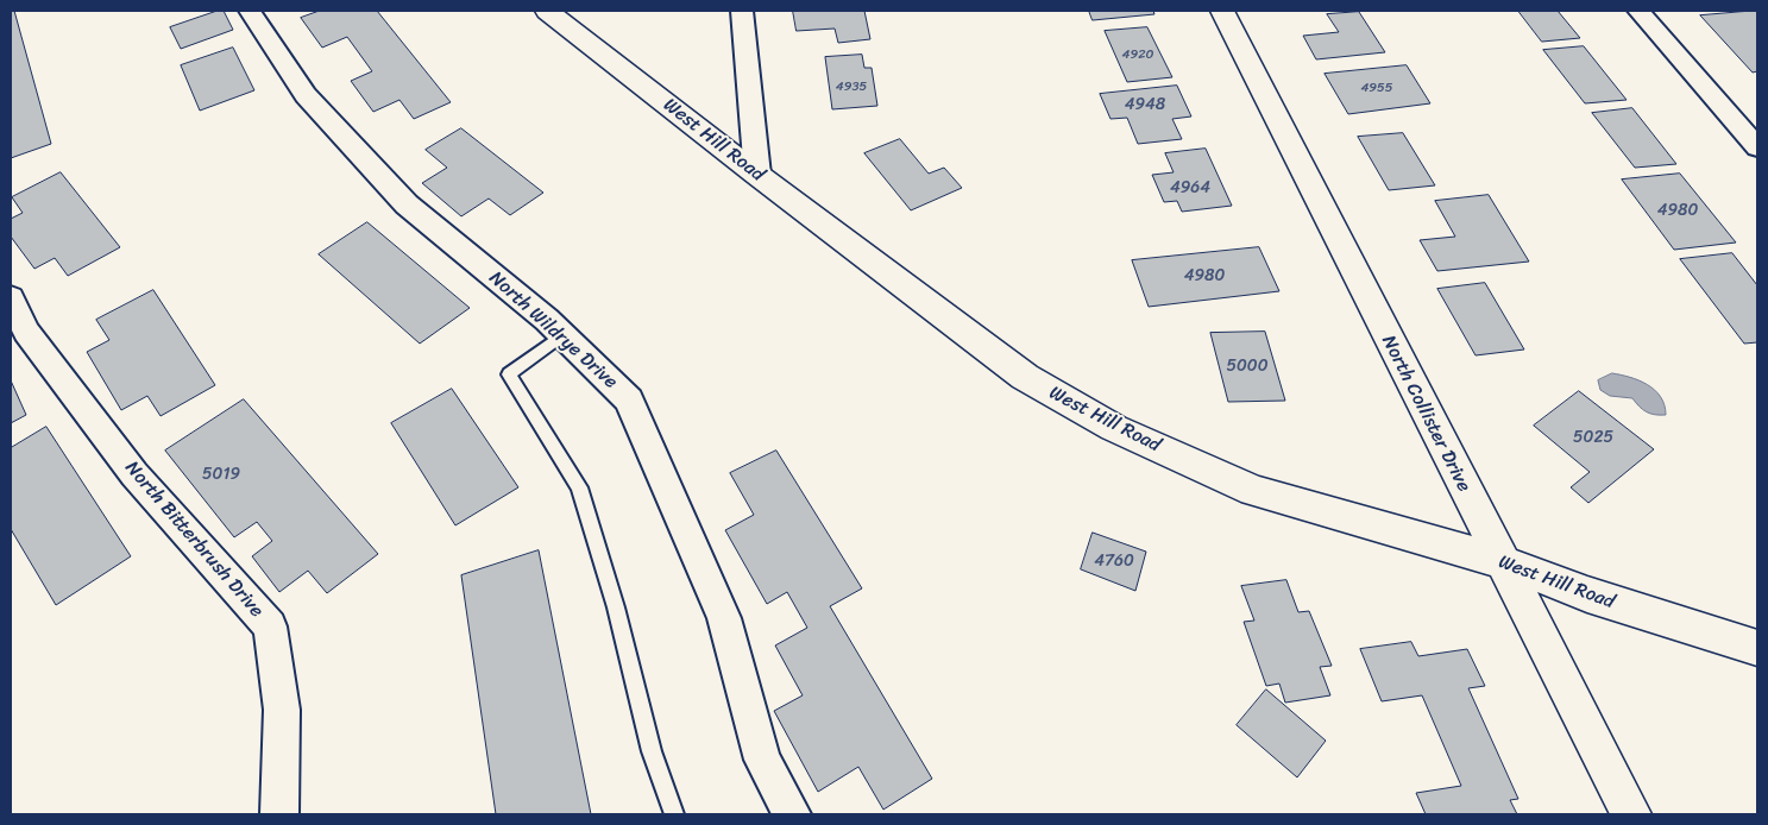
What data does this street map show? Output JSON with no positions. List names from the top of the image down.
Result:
{
  "streets": {
    "street": [
      "West Hill Road",
      "North Wildrye Drive",
      "North Collister Drive",
      "North Bitterbrush Drive"
    ]
  },
  "crossings": [
    ["West Hill Road", "North Collister Drive"]
  ],
  "house_numbers": [
    "4920",
    "4935",
    "4955",
    "4948",
    "4964",
    "4980",
    "4980",
    "5000",
    "5025",
    "5019",
    "4760"
  ]
}
